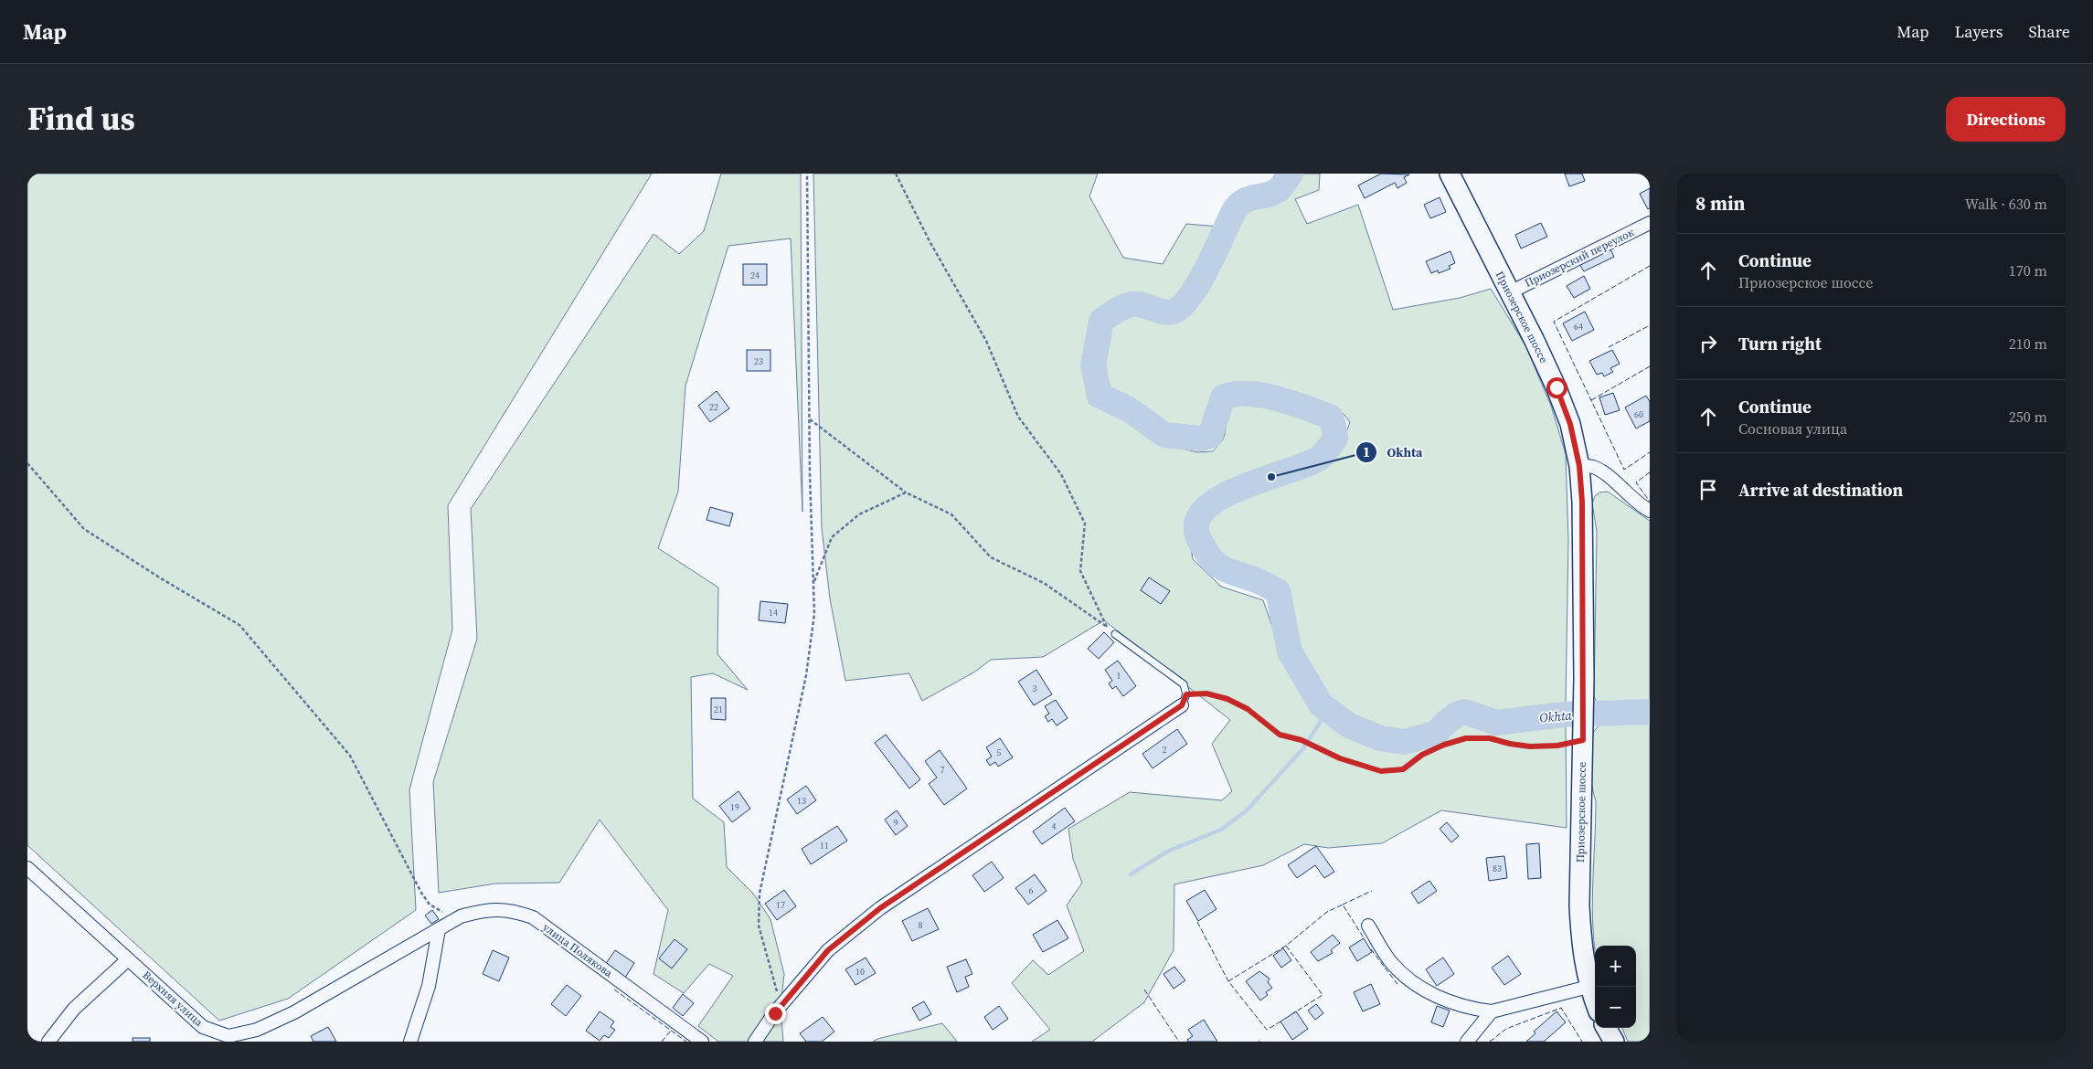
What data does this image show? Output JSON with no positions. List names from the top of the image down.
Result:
{
  "streets": {
    "main road": ["Приозерское шоссе"],
    "street": ["Приозерский переулок", "улица Полякова", "Верхняя улица"]
  },
  "crossings": [
    ["Приозерский переулок", "Приозерское шоссе"],
    ["улица Полякова", "Верхняя улица"]
  ],
  "water": ["Okhta"],
  "places": ["Okhta"],
  "house_numbers": [
    "24",
    "64",
    "23",
    "22",
    "60",
    "14",
    "1",
    "3",
    "21",
    "2",
    "5",
    "7",
    "13",
    "19",
    "9",
    "4",
    "11",
    "83",
    "6",
    "17",
    "8",
    "10"
  ],
  "page": {
    "header": "Map",
    "nav": ["Map", "Layers", "Share"],
    "title": "Find us",
    "buttons": "Directions",
    "heading": ["8 min", "Walk · 630 m"],
    "list": [
      ["Continue", "Приозерское шоссе", "170 m"],
      ["Turn right", "210 m"],
      ["Continue", "Сосновая улица", "250 m"],
      "Arrive at destination"
    ],
    "map_buttons": ["+", "−"]
  }
}
